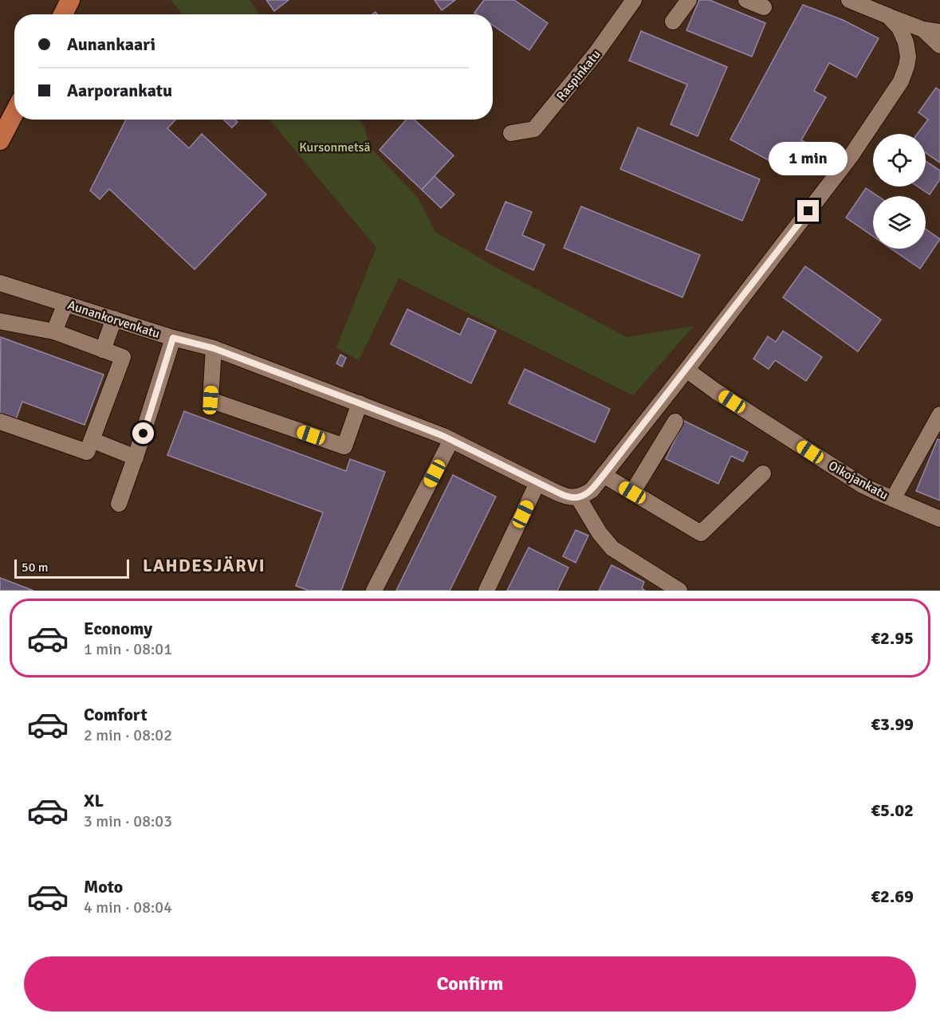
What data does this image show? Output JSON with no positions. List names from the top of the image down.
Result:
{
  "streets": {
    "street": ["Raspinkatu", "Aunankorvenkatu", "Oikojankatu"]
  },
  "districts": ["LAHDESJÄRVI"],
  "parks": ["Kursonmetsä"],
  "scale_bar": "50 m",
  "page": {
    "banner": ["Aunankaari", "Aarporankatu"],
    "bubble": "1 min",
    "scale": "50 m",
    "list": [
      {
        "name": "Economy",
        "note": "1 min · 08:01",
        "value": "€2.95"
      },
      {
        "name": "Comfort",
        "note": "2 min · 08:02",
        "value": "€3.99"
      },
      {
        "name": "XL",
        "note": "3 min · 08:03",
        "value": "€5.02"
      },
      {
        "name": "Moto",
        "note": "4 min · 08:04",
        "value": "€2.69"
      }
    ],
    "buttons": "Confirm"
  }
}
